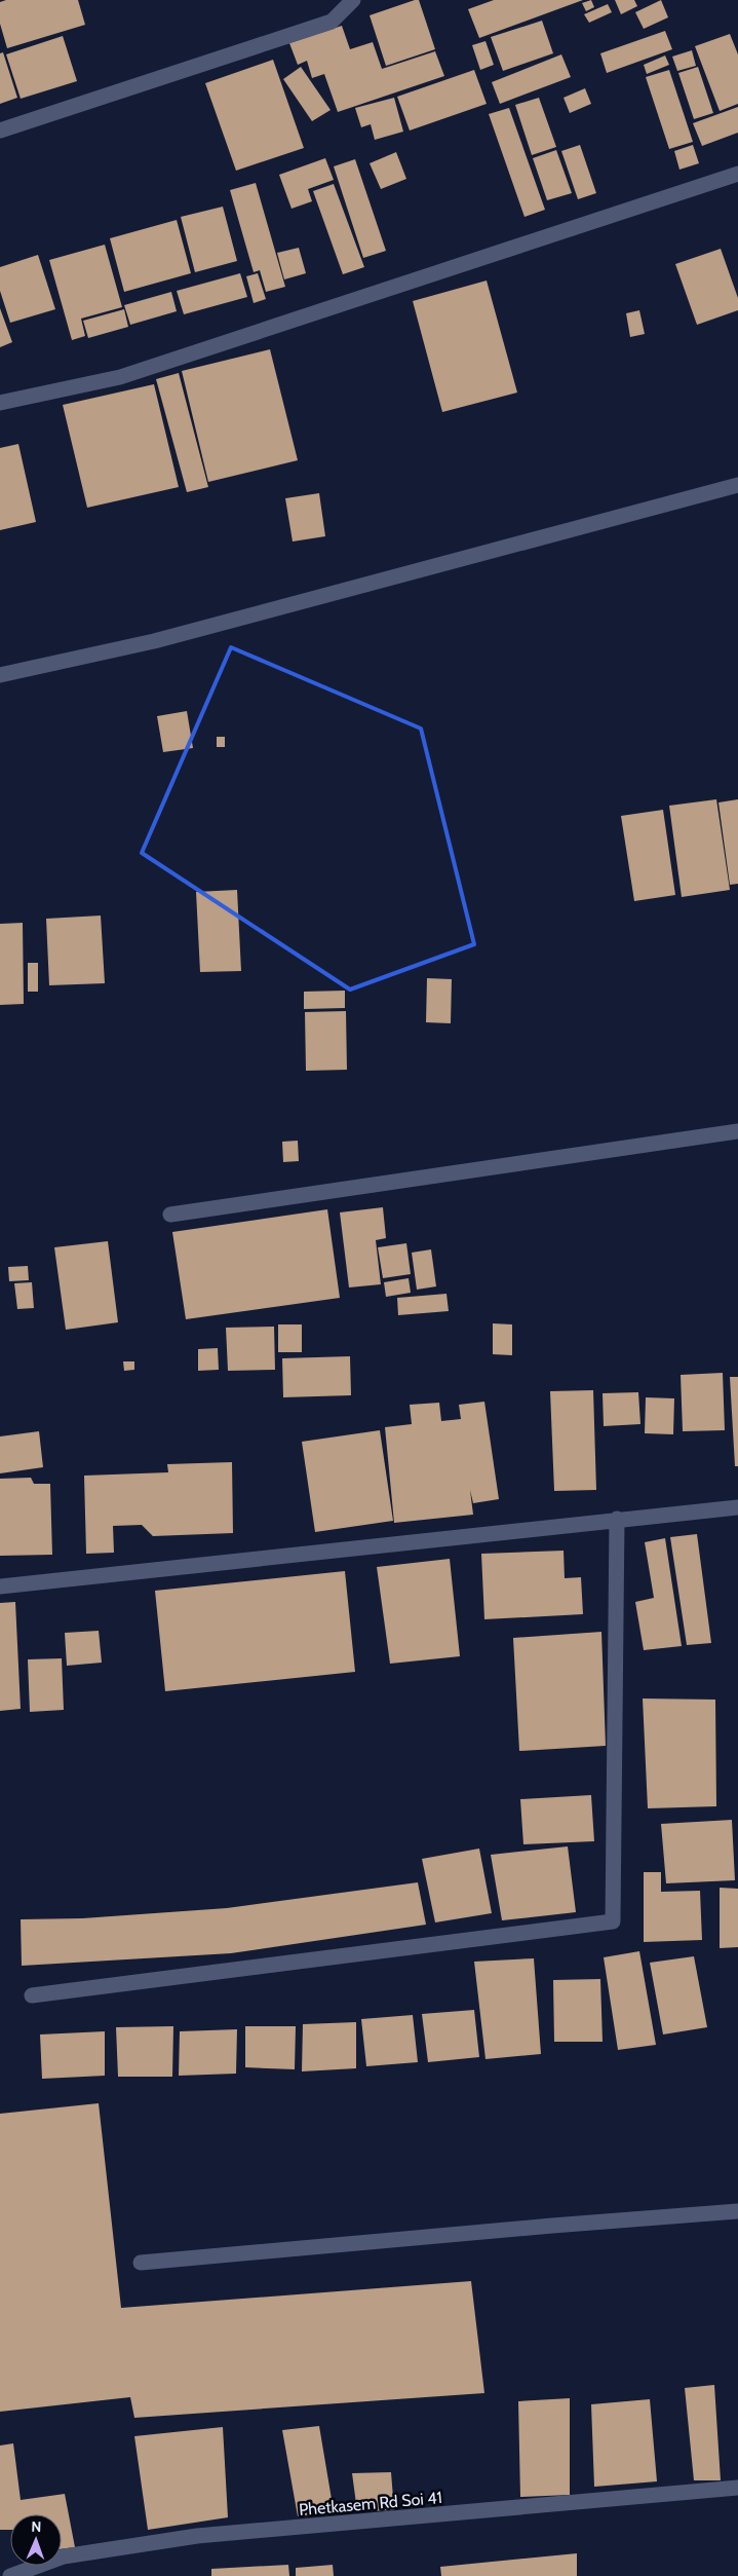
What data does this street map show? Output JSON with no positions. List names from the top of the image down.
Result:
{
  "streets": {
    "street": ["Phetkasem Rd Soi 41"]
  },
  "north": "top"
}
